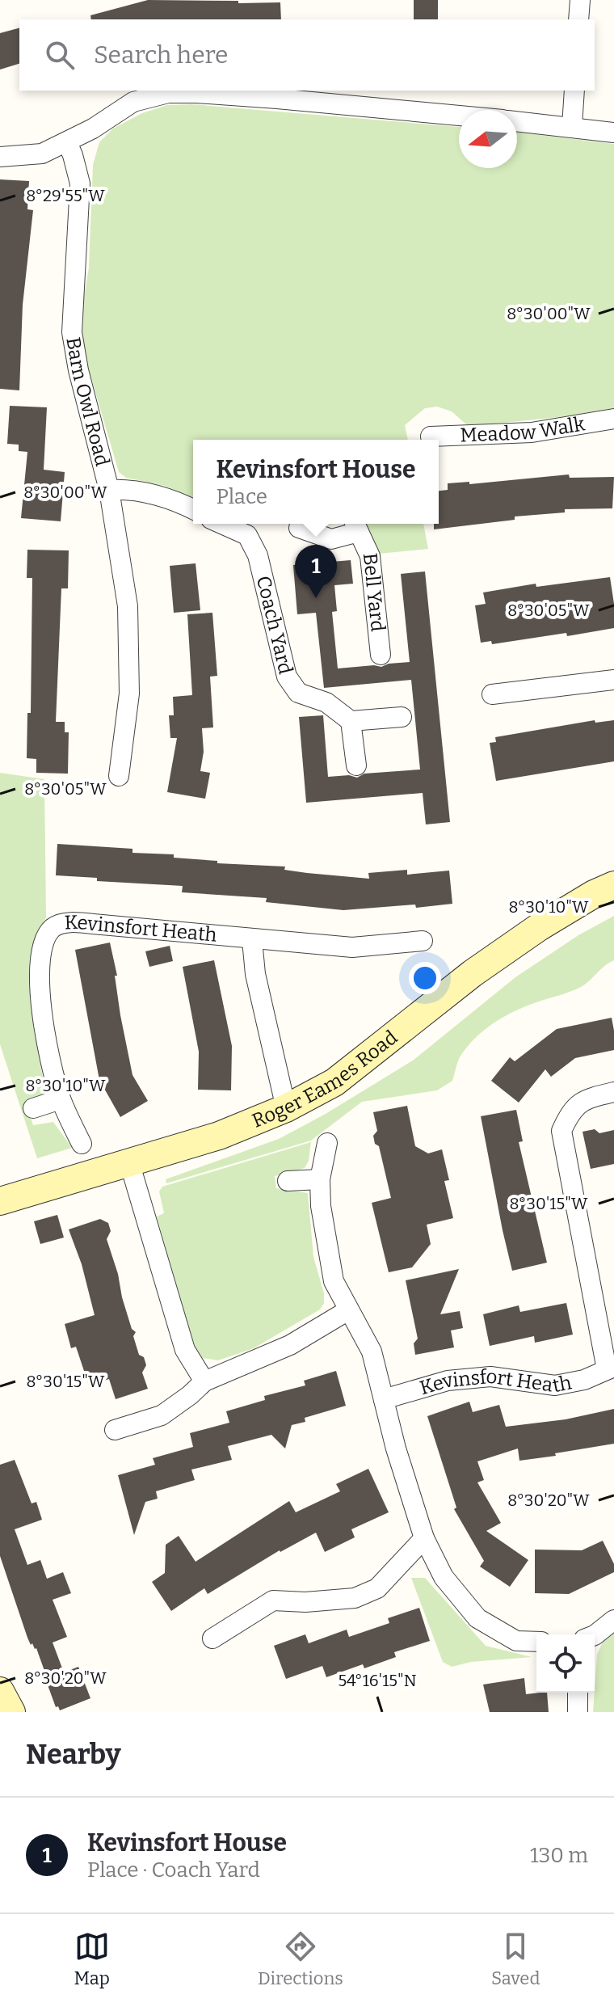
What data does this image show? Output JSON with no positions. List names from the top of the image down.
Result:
{
  "streets": {
    "main road": ["Roger Eames Road"],
    "street": [
      "Barn Owl Road",
      "Meadow Walk",
      "Bell Yard",
      "Coach Yard",
      "Kevinsfort Heath"
    ]
  },
  "crossings": [
    ["Barn Owl Road", "Coach Yard"]
  ],
  "north": "left",
  "page": {
    "search": "Search here",
    "popup": ["Kevinsfort House", "Place"],
    "pins": "1",
    "heading": "Nearby",
    "list": [
      {
        "mark": "1",
        "name": "Kevinsfort House",
        "note": "Place · Coach Yard",
        "value": "130 m"
      }
    ],
    "nav": ["Map", "Directions", "Saved"]
  },
  "coordinates": [
    "8°29'55\"W",
    "8°30'00\"W",
    "8°30'05\"W",
    "8°30'10\"W",
    "8°30'15\"W",
    "8°30'20\"W",
    "54°16'15\"N"
  ]
}
